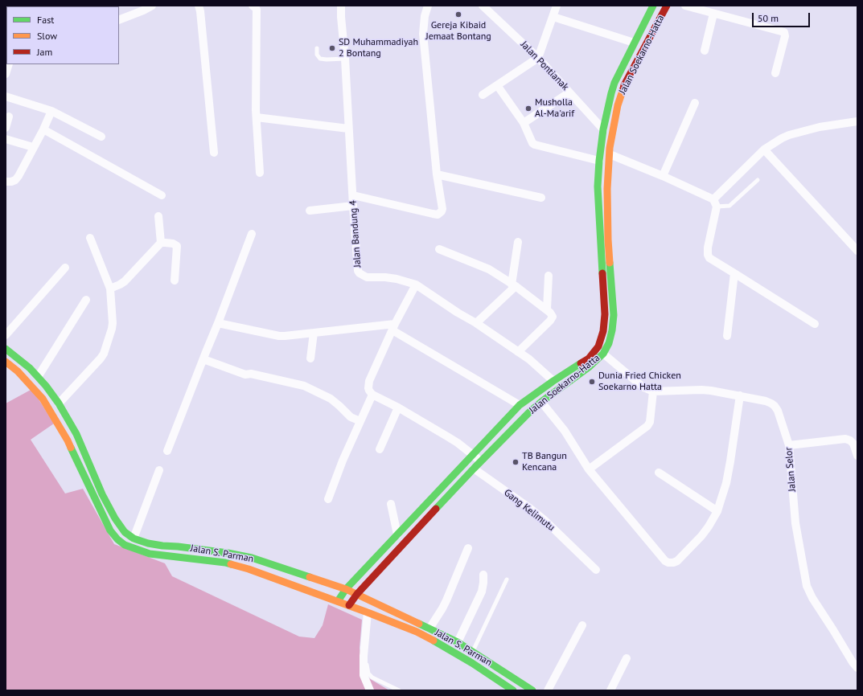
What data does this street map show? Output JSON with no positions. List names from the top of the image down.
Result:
{
  "streets": {
    "main road": ["Jalan Soekarno-Hatta", "Jalan S. Parman"],
    "street": [
      "Jalan Pontianak",
      "Jalan Bandung 4",
      "Jalan Selor",
      "Gang Kelimutu"
    ]
  },
  "crossings": [
    ["Jalan Soekarno-Hatta", "Jalan Pontianak"],
    ["Jalan Soekarno-Hatta", "Jalan Bandung 4"],
    ["Jalan Soekarno-Hatta", "Jalan Selor"],
    ["Jalan Soekarno-Hatta", "Gang Kelimutu"],
    ["Jalan Soekarno-Hatta", "Jalan S. Parman"]
  ],
  "places": [
    "Gereja Kibaid Jemaat Bontang",
    "SD Muhammadiyah 2 Bontang",
    "Musholla Al-Ma'arif",
    "Dunia Fried Chicken Soekarno Hatta",
    "TB Bangun Kencana"
  ],
  "legend": ["Fast", "Slow", "Jam"],
  "scale_bar": "50 m"
}
